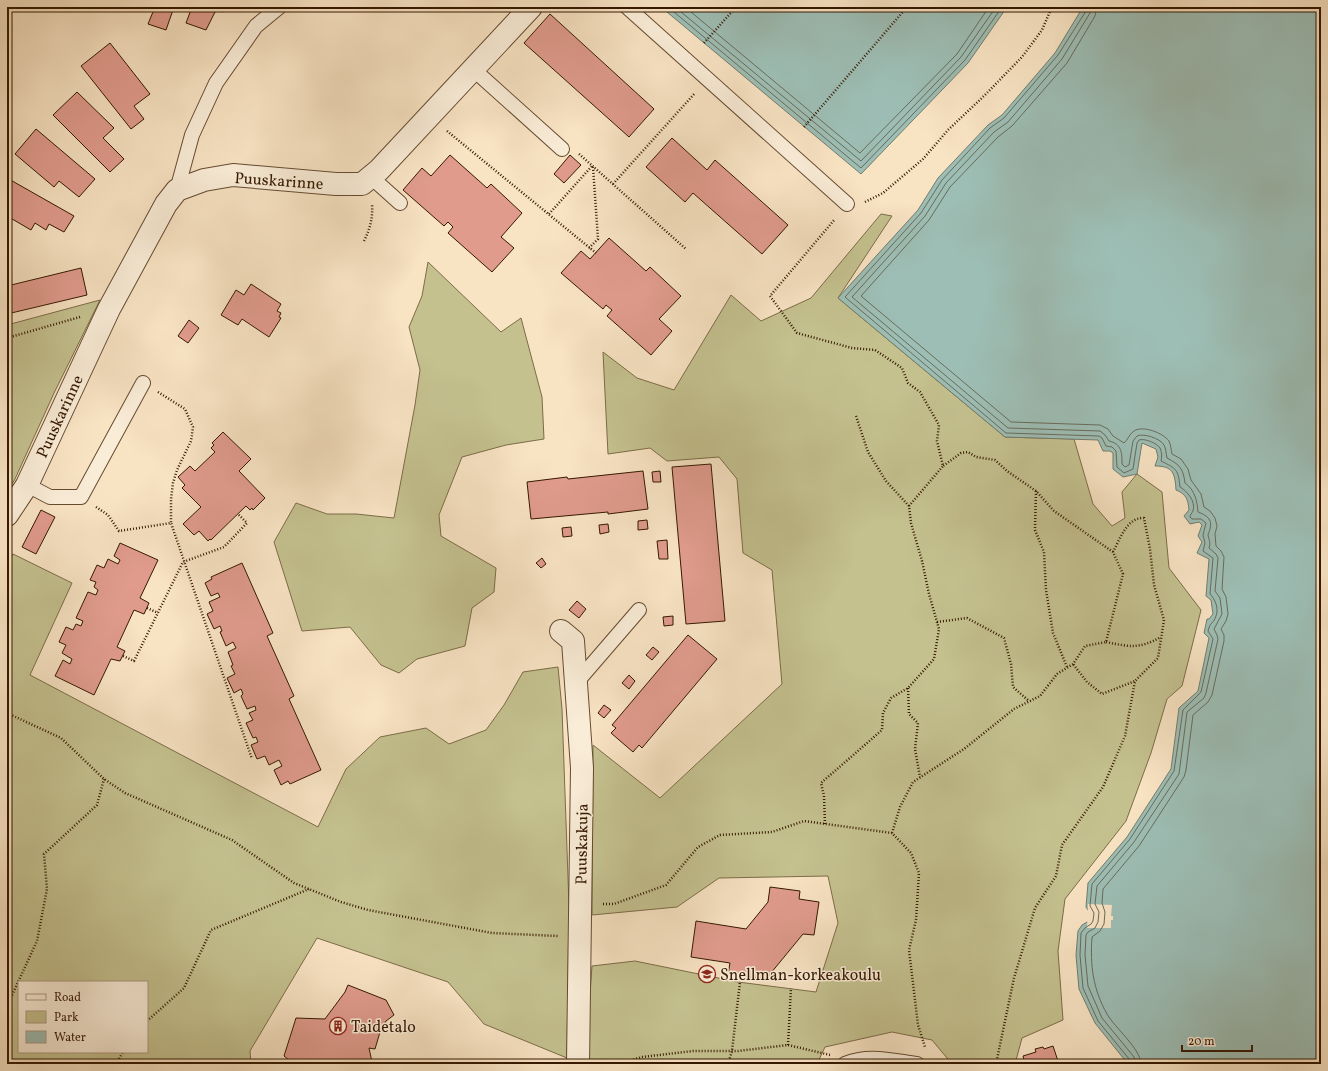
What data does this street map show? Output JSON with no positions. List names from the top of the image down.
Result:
{
  "streets": {
    "street": ["Puuskarinne", "Puuskakuja"]
  },
  "places": {
    "school or university": ["Snellman-korkeakoulu"],
    "building": ["Taidetalo"]
  },
  "legend": ["Road", "Park", "Water"],
  "scale_bar": "20 m"
}
